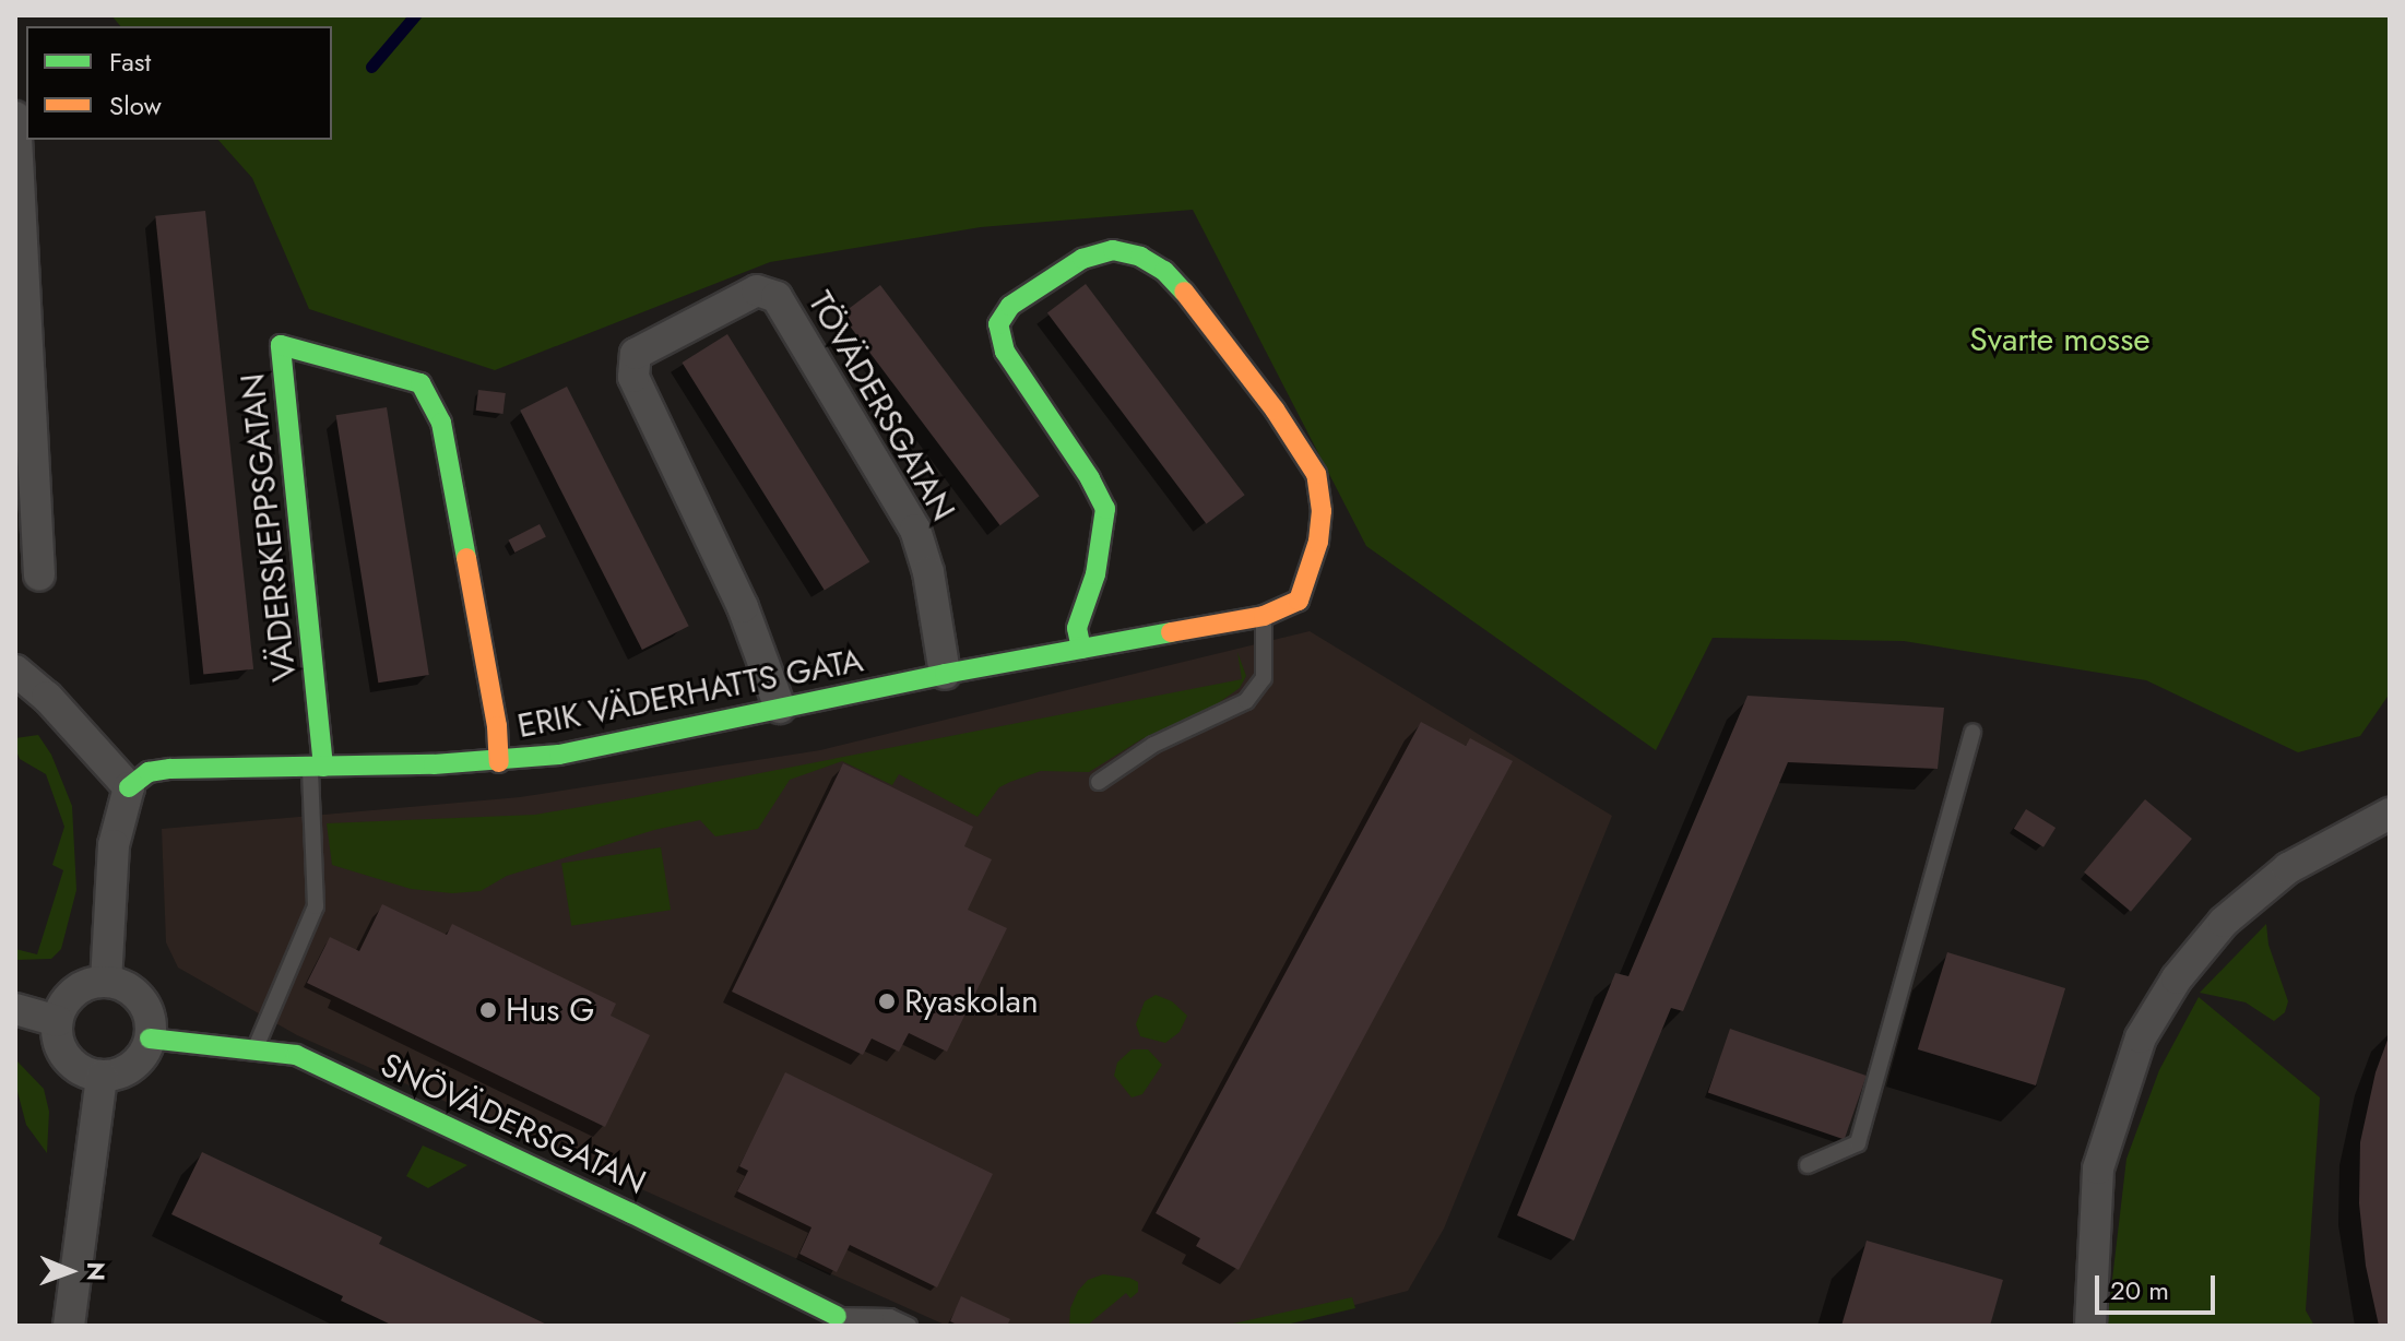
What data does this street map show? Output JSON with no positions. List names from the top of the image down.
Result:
{
  "streets": {
    "street": [
      "TÖVÄDERSGATAN",
      "VÄDERSKEPPSGATAN",
      "ERIK VÄDERHATTS GATA",
      "SNÖVÄDERSGATAN"
    ]
  },
  "crossings": [
    ["TÖVÄDERSGATAN", "ERIK VÄDERHATTS GATA"],
    ["VÄDERSKEPPSGATAN", "ERIK VÄDERHATTS GATA"]
  ],
  "parks": ["Svarte mosse"],
  "places": ["Ryaskolan", "Hus G"],
  "legend": ["Fast", "Slow"],
  "scale_bar": "20 m",
  "north": "right"
}
